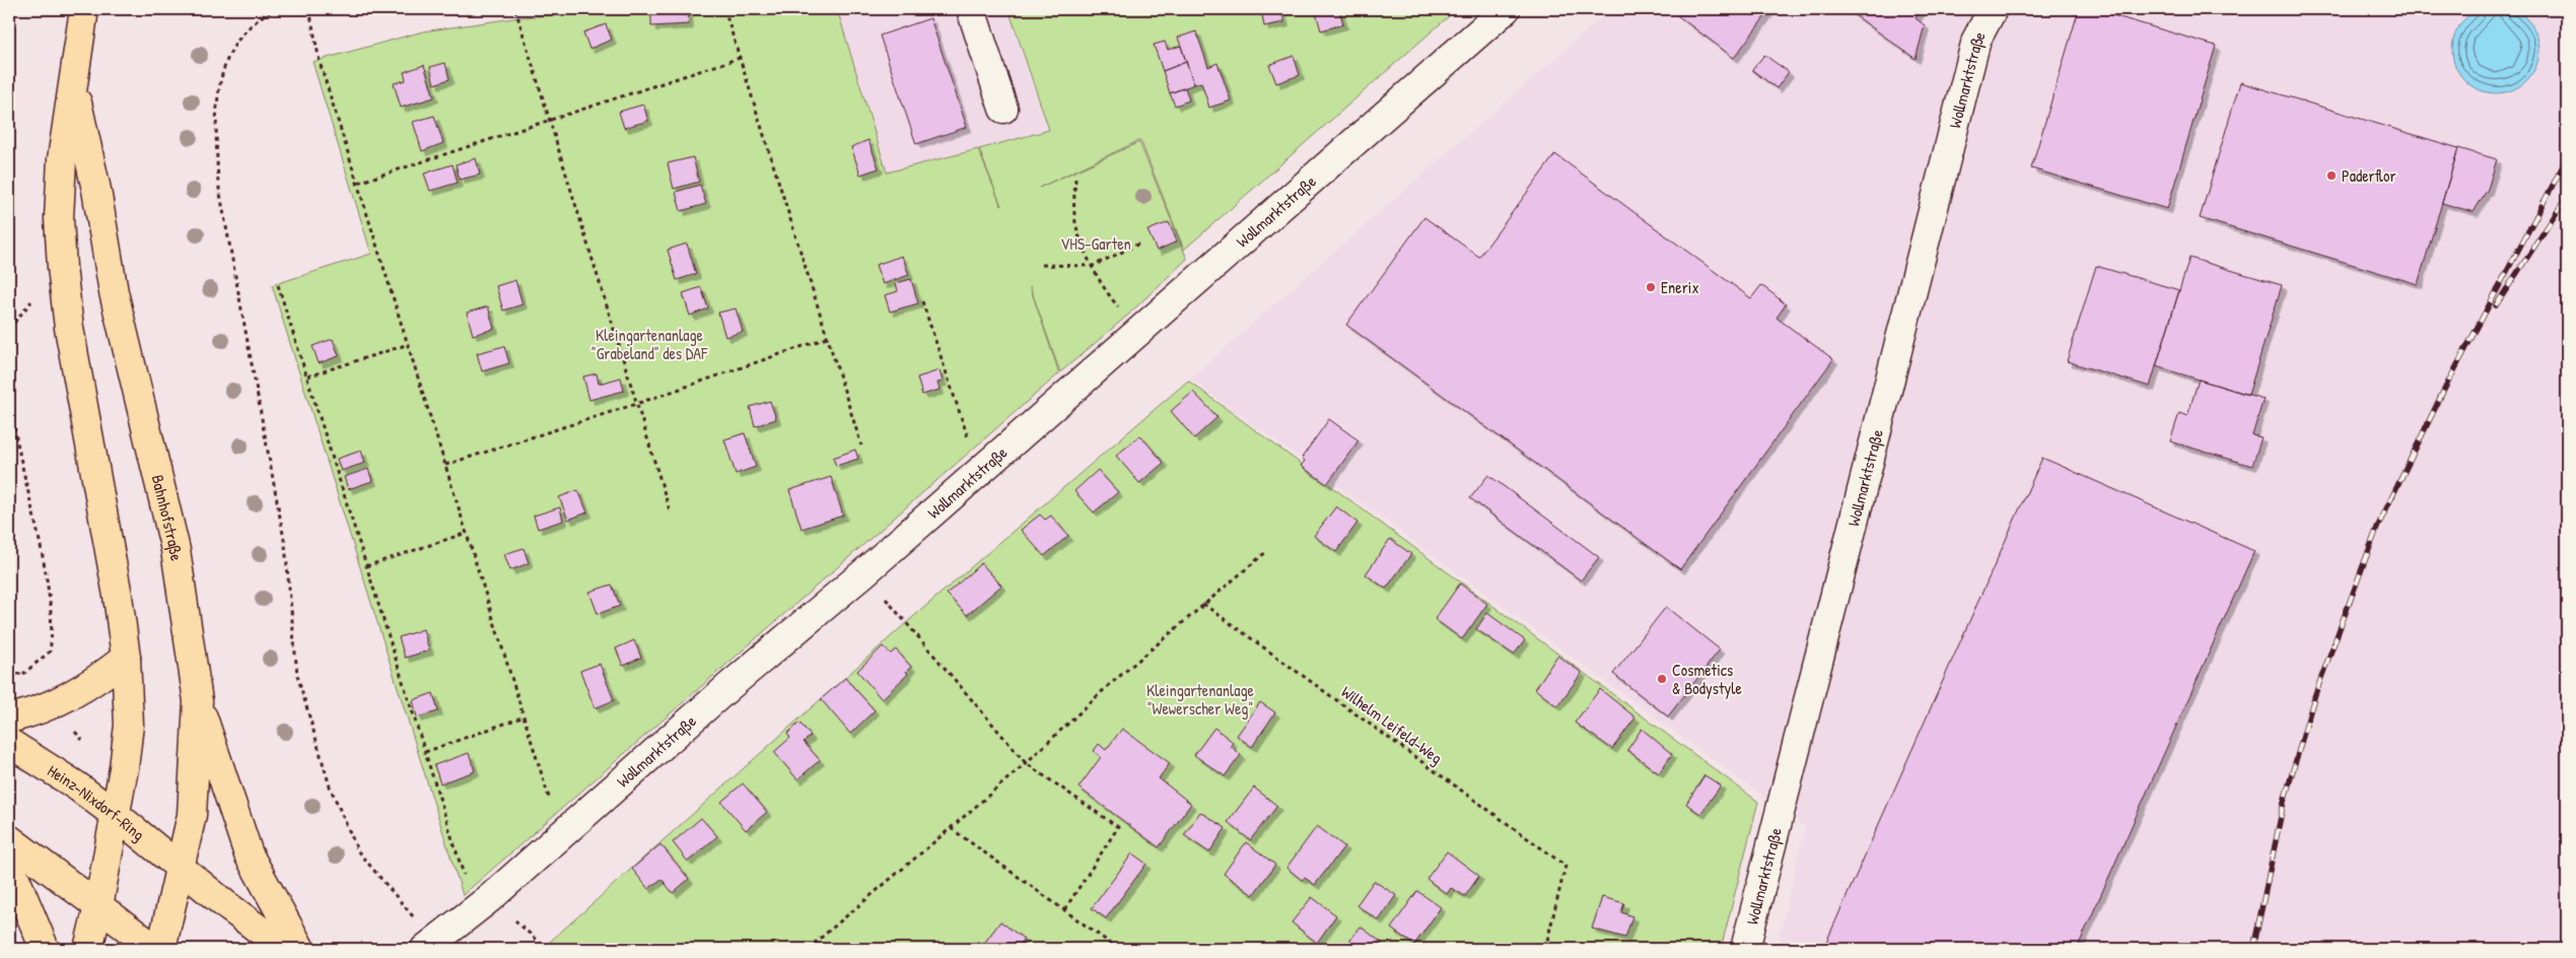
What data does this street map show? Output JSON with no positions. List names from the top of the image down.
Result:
{
  "streets": {
    "main road": ["Bahnhofstraße", "Heinz-Nixdorf-Ring"],
    "street": ["Wollmarktstraße"],
    "path": ["Wilhelm Leifeld-Weg"]
  },
  "crossings": [
    ["Bahnhofstraße", "Heinz-Nixdorf-Ring"]
  ],
  "parks": ["VHS-Garten", "Kleingartenanlage \"Grabeland\" des DAF", "Kleingartenanlage \"Wewerscher Weg\""],
  "places": ["Paderflor", "Enerix", "Cosmetics & Bodystyle"]
}
